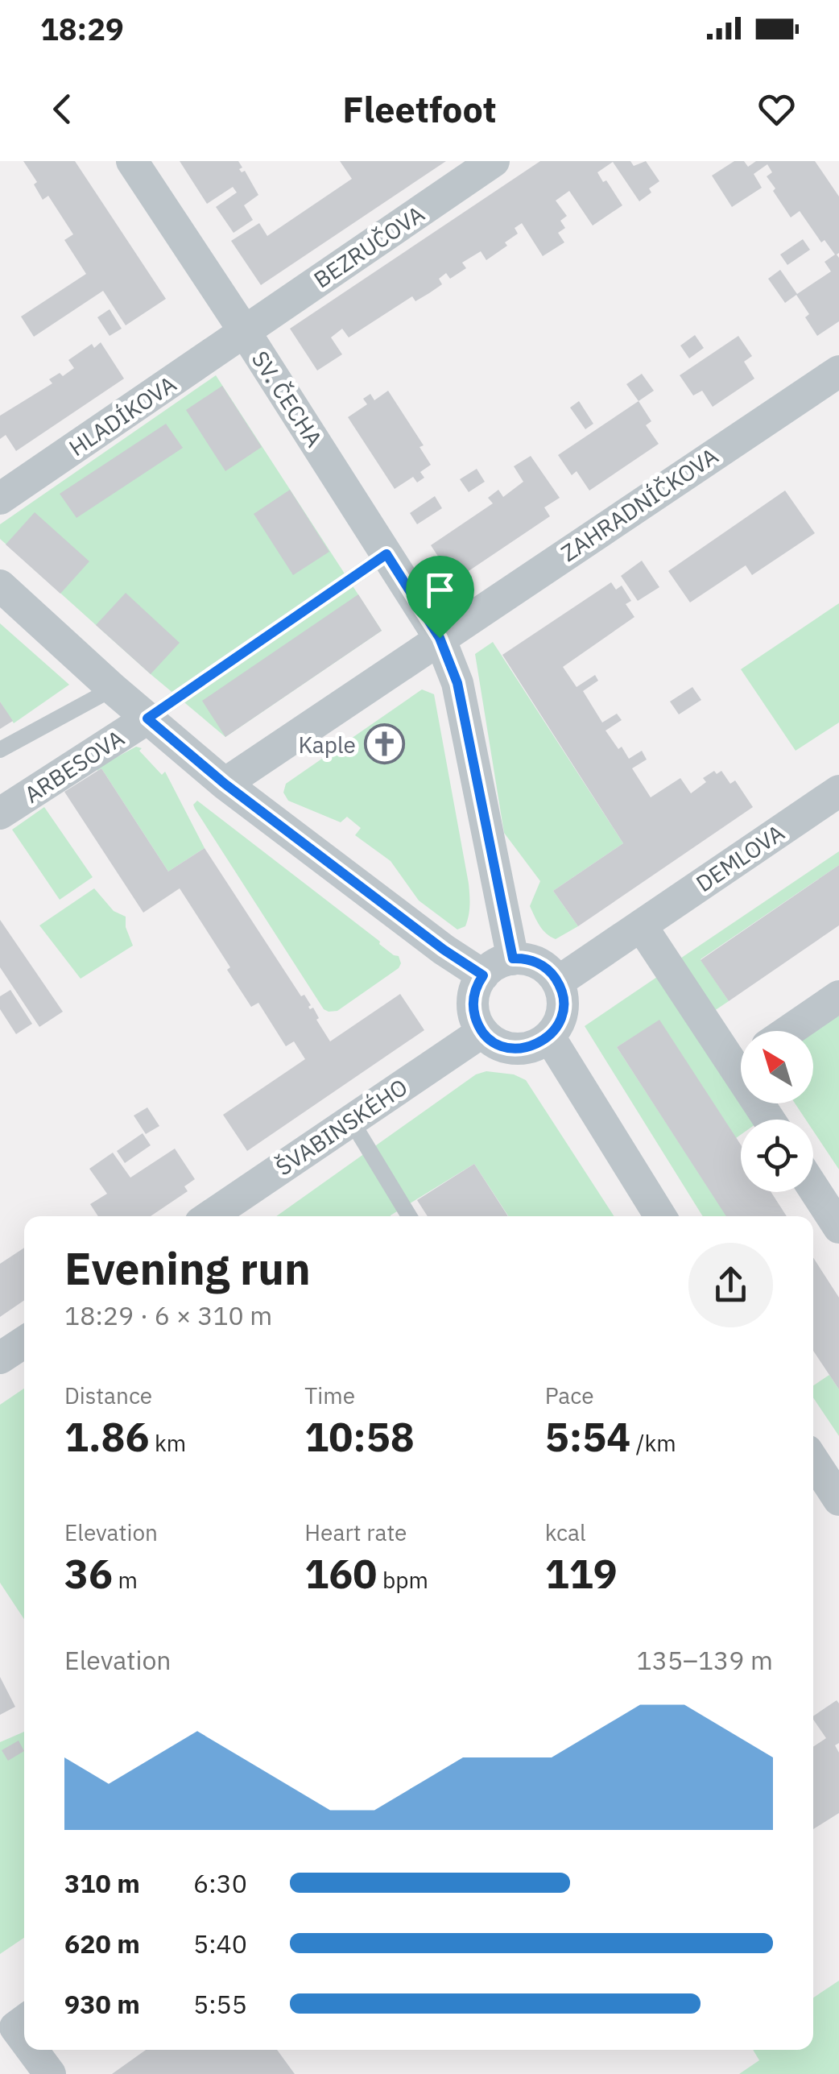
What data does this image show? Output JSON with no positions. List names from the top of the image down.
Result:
{
  "streets": {
    "street": [
      "BEZRUČOVA",
      "SV. ČECHA",
      "HLADÍKOVA",
      "ZAHRADNÍČKOVA",
      "ARBESOVA",
      "DEMLOVA",
      "ŠVABINSKÉHO"
    ]
  },
  "crossings": [
    ["BEZRUČOVA", "SV. ČECHA"],
    ["BEZRUČOVA", "HLADÍKOVA"],
    ["SV. ČECHA", "HLADÍKOVA"],
    ["SV. ČECHA", "ZAHRADNÍČKOVA"],
    ["SV. ČECHA", "DEMLOVA"],
    ["SV. ČECHA", "ŠVABINSKÉHO"],
    ["DEMLOVA", "ŠVABINSKÉHO"]
  ],
  "places": {
    "church": ["Kaple"]
  },
  "north": "top left",
  "page": {
    "status": "18:29",
    "header": "Fleetfoot",
    "heading": ["Evening run", "18:29 · 6 × 310 m"],
    "stats": [
      ["Distance", "1.86 km"],
      ["Time", "10:58"],
      ["Pace", "5:54 /km"],
      ["Elevation", "36 m"],
      ["Heart rate", "160 bpm"],
      ["kcal", "119"]
    ],
    "chart": ["Elevation", "135–139 m"],
    "list": [
      {
        "name": "310 m",
        "note": "6:30"
      },
      {
        "name": "620 m",
        "note": "5:40"
      },
      {
        "name": "930 m",
        "note": "5:55"
      }
    ]
  }
}
